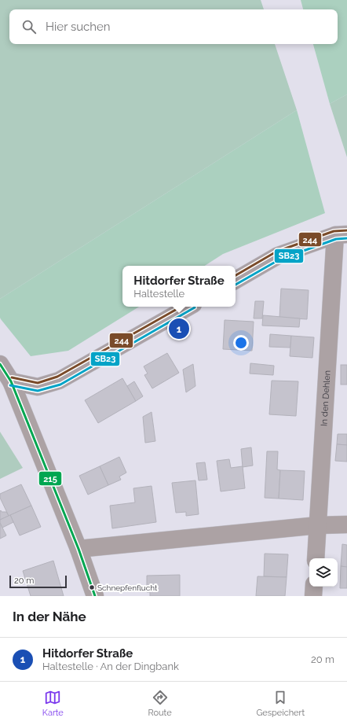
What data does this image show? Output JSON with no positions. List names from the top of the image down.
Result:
{
  "streets": {
    "street": ["In den Dehlen"]
  },
  "places": ["Schnepfenflucht"],
  "lines": ["transit line 244", "transit line SB23", "transit line 215"],
  "scale_bar": "20 m",
  "page": {
    "search": "Hier suchen",
    "popup": ["Hitdorfer Straße", "Haltestelle"],
    "pins": "1",
    "scale": "20 m",
    "heading": "In der Nähe",
    "list": [
      {
        "mark": "1",
        "name": "Hitdorfer Straße",
        "note": "Haltestelle · An der Dingbank",
        "value": "20 m"
      }
    ],
    "nav": ["Karte", "Route", "Gespeichert"]
  }
}
